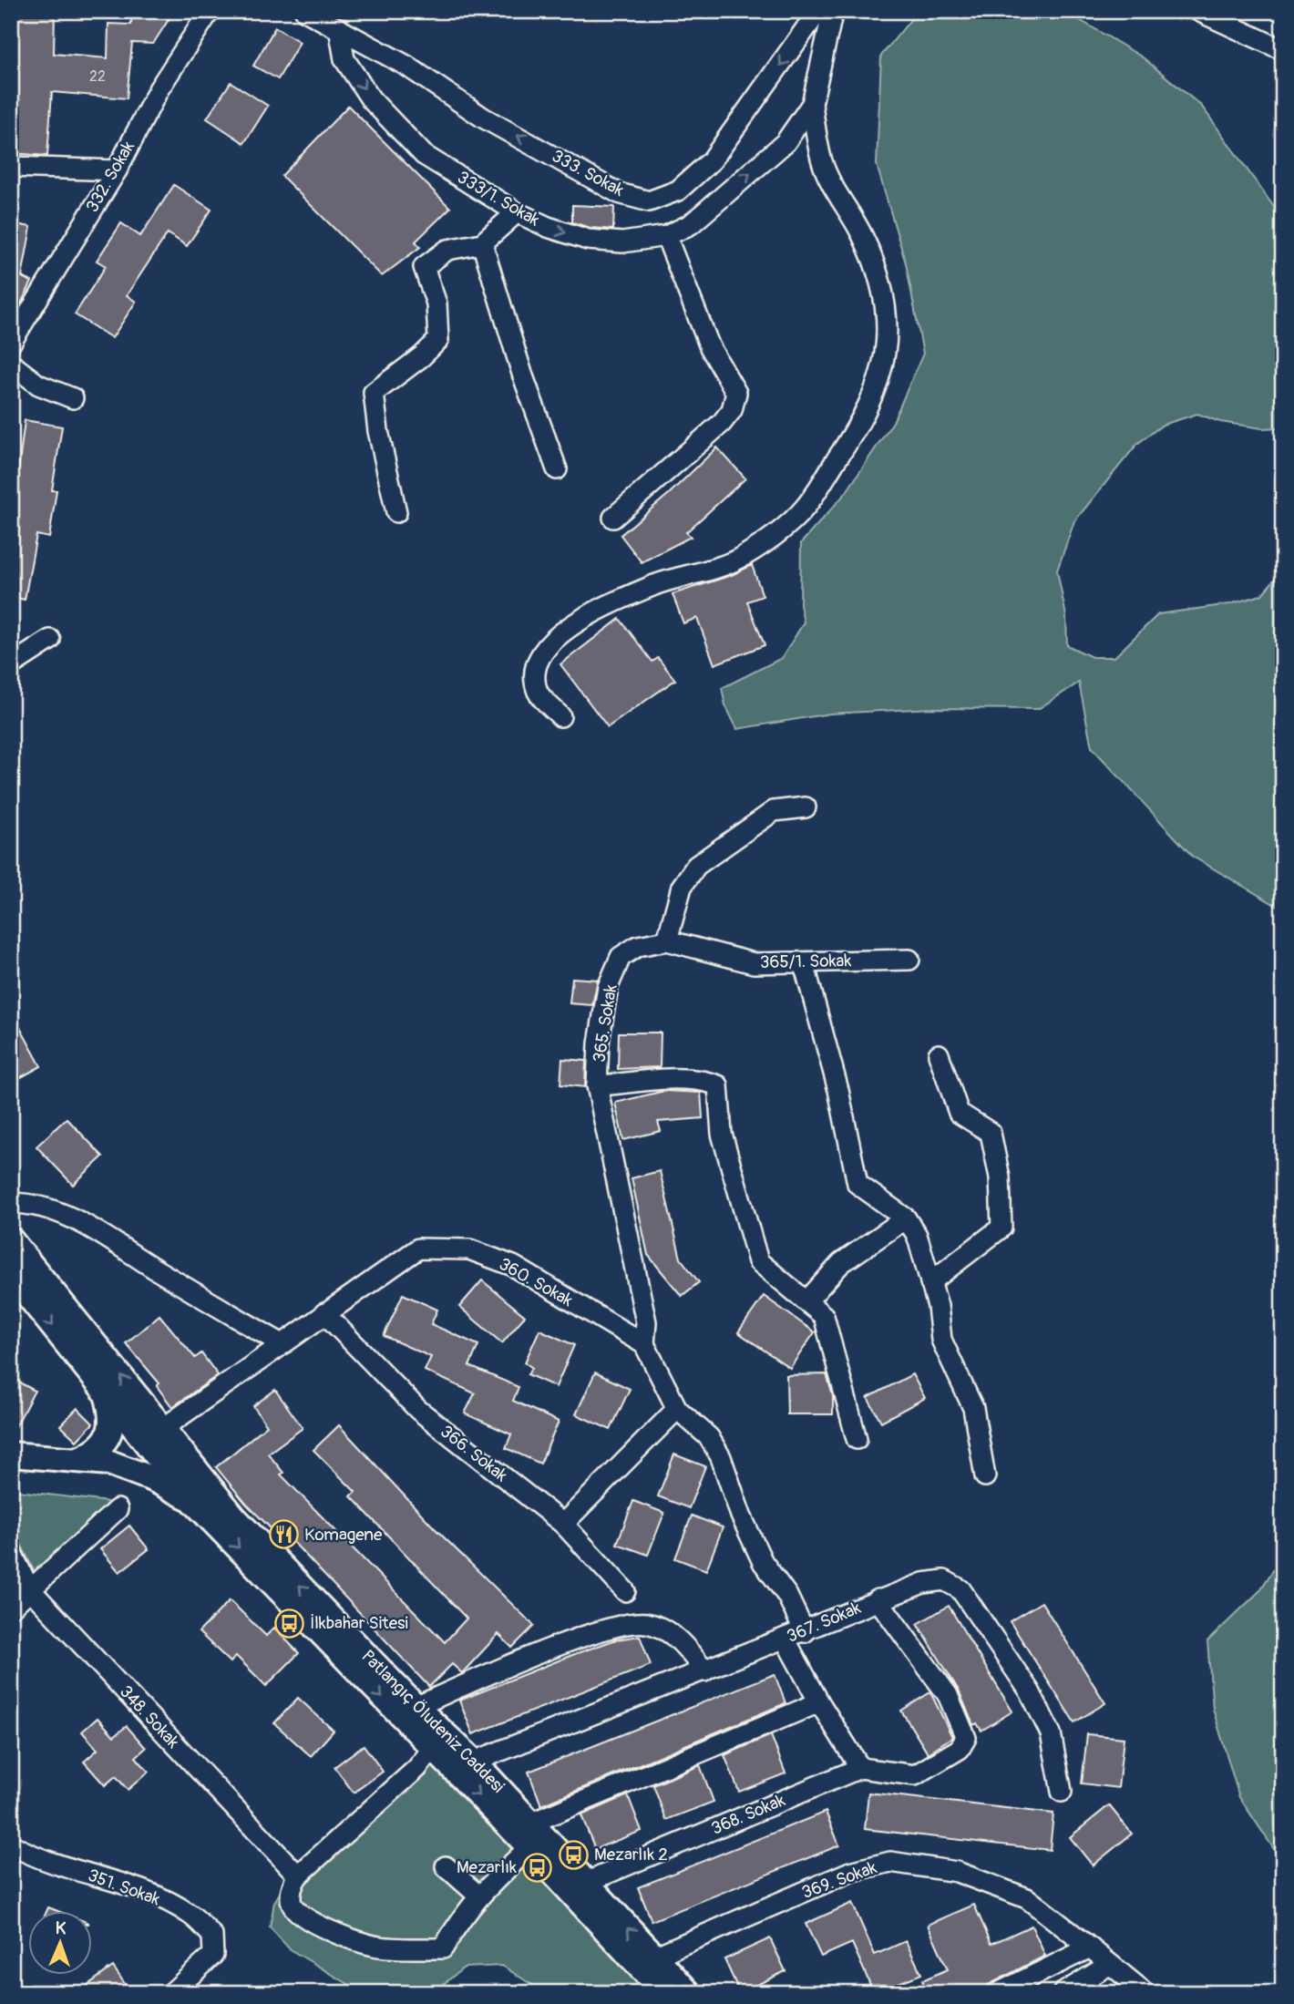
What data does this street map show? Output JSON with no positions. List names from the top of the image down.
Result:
{
  "streets": {
    "main road": ["Patlangıç Öludeniz Caddesi"],
    "street": [
      "333. Sokak",
      "332. Sokak",
      "333/1. Sokak",
      "365/1. Sokak",
      "365. Sokak",
      "360. Sokak",
      "366. Sokak",
      "367. Sokak",
      "348. Sokak",
      "368. Sokak",
      "369. Sokak",
      "351. Sokak"
    ]
  },
  "crossings": [
    ["333. Sokak", "333/1. Sokak"],
    ["365/1. Sokak", "365. Sokak"],
    ["365. Sokak", "360. Sokak"],
    ["360. Sokak", "366. Sokak"],
    ["360. Sokak", "Patlangıç Öludeniz Caddesi"],
    ["367. Sokak", "Patlangıç Öludeniz Caddesi"],
    ["Patlangıç Öludeniz Caddesi", "368. Sokak"],
    ["Patlangıç Öludeniz Caddesi", "369. Sokak"]
  ],
  "places": {
    "restaurant": ["Komagene"],
    "bus stop": ["İlkbahar Sitesi", "Mezarlık 2", "Mezarlık"]
  },
  "house_numbers": ["22"],
  "north": "top"
}
